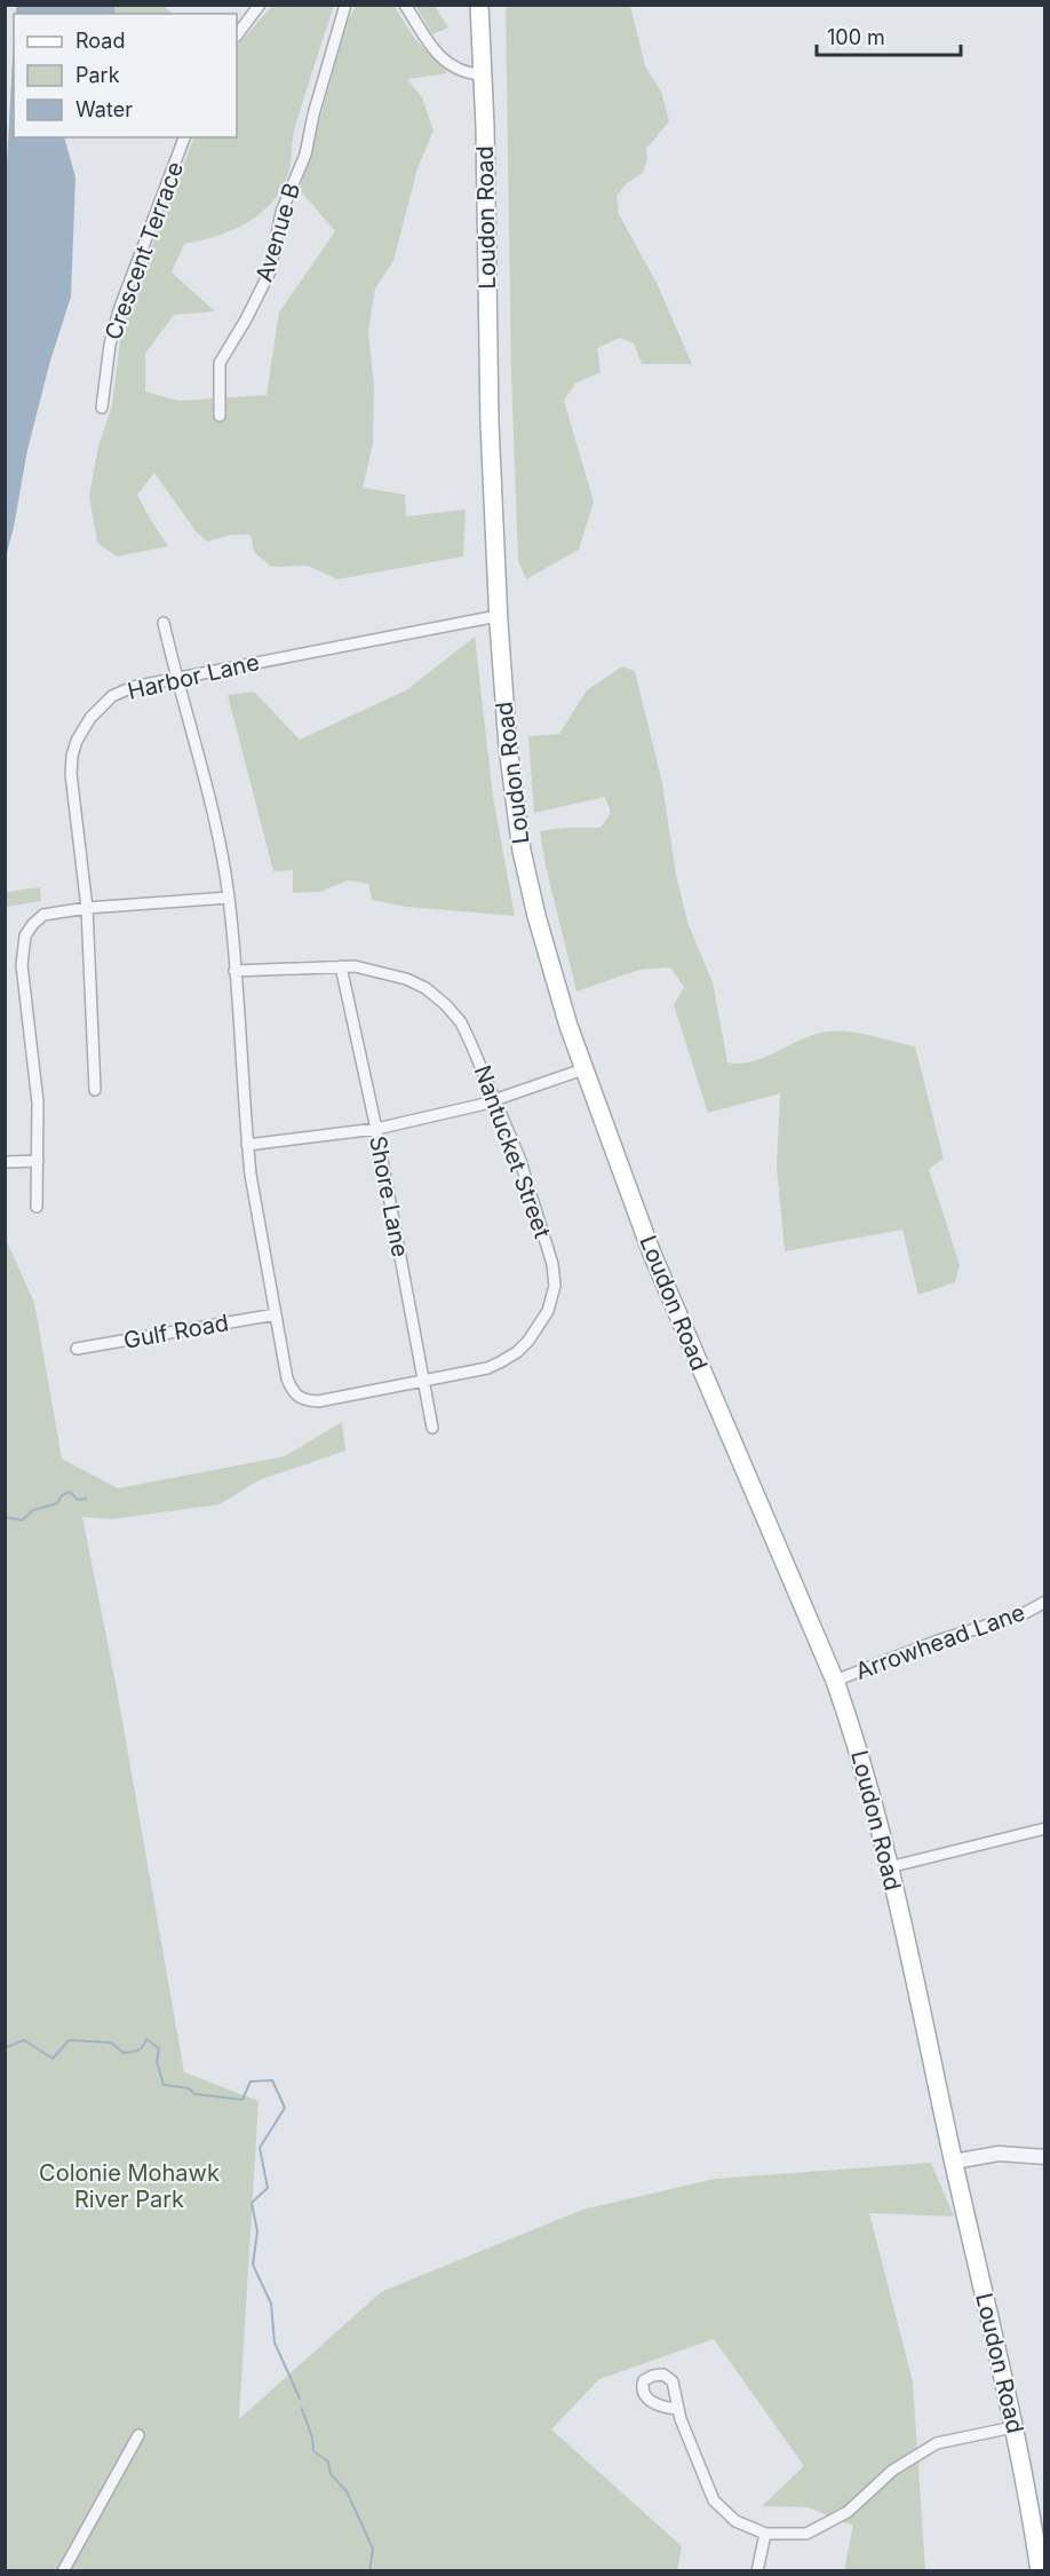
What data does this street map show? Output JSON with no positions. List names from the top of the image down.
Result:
{
  "streets": {
    "main road": ["Loudon Road"],
    "street": [
      "Avenue B",
      "Crescent Terrace",
      "Harbor Lane",
      "Nantucket Street",
      "Shore Lane",
      "Gulf Road",
      "Arrowhead Lane"
    ]
  },
  "crossings": [
    ["Loudon Road", "Harbor Lane"],
    ["Loudon Road", "Arrowhead Lane"],
    ["Harbor Lane", "Nantucket Street"],
    ["Nantucket Street", "Shore Lane"],
    ["Nantucket Street", "Gulf Road"]
  ],
  "parks": ["Colonie Mohawk River Park"],
  "legend": ["Road", "Park", "Water"],
  "scale_bar": "100 m"
}
